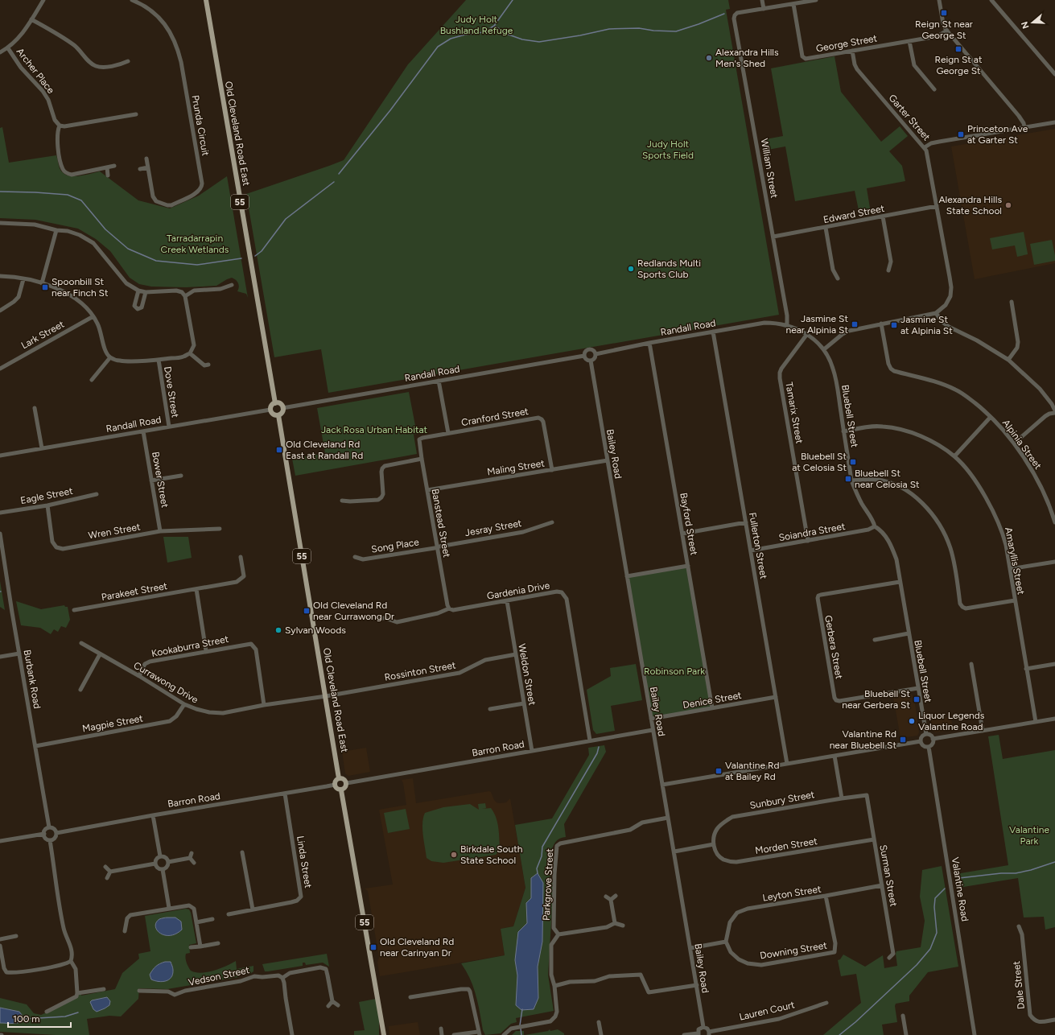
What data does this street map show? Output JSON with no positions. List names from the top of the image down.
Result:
{
  "streets": {
    "main road": ["Old Cleveland Road East", "55"],
    "street": [
      "George Street",
      "Archer Place",
      "Garter Street",
      "Prunda Circuit",
      "William Street",
      "Edward Street",
      "Randall Road",
      "Lark Street",
      "Dove Street",
      "Tamarix Street",
      "Bluebell Street",
      "Cranford Street",
      "Alpinia Street",
      "Bailey Road",
      "Maling Street",
      "Bower Street",
      "Eagle Street",
      "Banstead Street",
      "Bayford Street",
      "Jesray Street",
      "Wren Street",
      "Soiandra Street",
      "Song Place",
      "Fullerton Street",
      "Amaryllis Street",
      "Gardenia Drive",
      "Parakeet Street",
      "Kookaburra Street",
      "Gerbera Street",
      "Rossinton Street",
      "Weldon Street",
      "Burbank Road",
      "Currawong Drive",
      "Denice Street",
      "Magpie Street",
      "Barron Road",
      "Sunbury Street",
      "Morden Street",
      "Linda Street",
      "Surman Street",
      "Parkgrove Street",
      "Valantine Road",
      "Leyton Street",
      "Downing Street",
      "Vedson Street",
      "Dale Street",
      "Lauren Court"
    ]
  },
  "crossings": [
    ["George Street", "Garter Street"],
    ["Garter Street", "Edward Street"],
    ["Old Cleveland Road East", "55"],
    ["Old Cleveland Road East", "Randall Road"],
    ["Old Cleveland Road East", "Rossinton Street"],
    ["Old Cleveland Road East", "Currawong Drive"],
    ["Old Cleveland Road East", "Barron Road"],
    ["William Street", "Edward Street"],
    ["William Street", "Bluebell Street"],
    ["55", "Barron Road"],
    ["Randall Road", "Dove Street"],
    ["Randall Road", "Bluebell Street"],
    ["Randall Road", "Bailey Road"],
    ["Randall Road", "Bower Street"],
    ["Randall Road", "Bayford Street"],
    ["Randall Road", "Fullerton Street"],
    ["Tamarix Street", "Bluebell Street"],
    ["Tamarix Street", "Soiandra Street"],
    ["Bluebell Street", "Soiandra Street"],
    ["Bluebell Street", "Amaryllis Street"],
    ["Bluebell Street", "Gerbera Street"],
    ["Bluebell Street", "Valantine Road"],
    ["Cranford Street", "Maling Street"],
    ["Cranford Street", "Banstead Street"],
    ["Bailey Road", "Maling Street"],
    ["Bailey Road", "Denice Street"],
    ["Bailey Road", "Barron Road"],
    ["Bailey Road", "Parkgrove Street"],
    ["Maling Street", "Banstead Street"],
    ["Bower Street", "Wren Street"],
    ["Eagle Street", "Wren Street"],
    ["Banstead Street", "Jesray Street"],
    ["Banstead Street", "Song Place"],
    ["Banstead Street", "Gardenia Drive"],
    ["Bayford Street", "Denice Street"],
    ["Jesray Street", "Song Place"],
    ["Soiandra Street", "Fullerton Street"],
    ["Fullerton Street", "Denice Street"],
    ["Gardenia Drive", "Weldon Street"],
    ["Gardenia Drive", "Barron Road"],
    ["Kookaburra Street", "Currawong Drive"],
    ["Rossinton Street", "Weldon Street"],
    ["Rossinton Street", "Currawong Drive"],
    ["Weldon Street", "Barron Road"],
    ["Burbank Road", "Magpie Street"],
    ["Burbank Road", "Barron Road"],
    ["Currawong Drive", "Magpie Street"],
    ["Barron Road", "Linda Street"],
    ["Sunbury Street", "Morden Street"],
    ["Sunbury Street", "Surman Street"],
    ["Morden Street", "Surman Street"],
    ["Surman Street", "Leyton Street"],
    ["Leyton Street", "Downing Street"]
  ],
  "parks": [
    "Judy Holt Bushland Refuge",
    "Judy Holt Sports Field",
    "Tarradarrapin Creek Wetlands",
    "Jack Rosa Urban Habitat",
    "Robinson Park",
    "Valantine Park"
  ],
  "places": {
    "transit": [
      "Reign St near George St",
      "Reign St at George St",
      "Princeton Ave at Garter St",
      "Spoonbill St near Finch St",
      "Jasmine St near Alpinia St",
      "Jasmine St at Alpinia St",
      "Old Cleveland Rd East at Randall Rd",
      "Bluebell St at Celosia St",
      "Bluebell St near Celosia St",
      "Old Cleveland Rd near Currawong Dr",
      "Bluebell St near Gerbera St",
      "Valantine Rd near Bluebell St",
      "Valantine Rd at Bailey Rd",
      "Old Cleveland Rd near Carinyan Dr"
    ],
    "other": [
      "Alexandra Hills Men's Shed",
      "Alexandra Hills State School",
      "Redlands Multi Sports Club",
      "Sylvan Woods",
      "Liquor Legends Valantine Road",
      "Birkdale South State School"
    ]
  },
  "scale_bar": "100 m",
  "north": "left"
}
